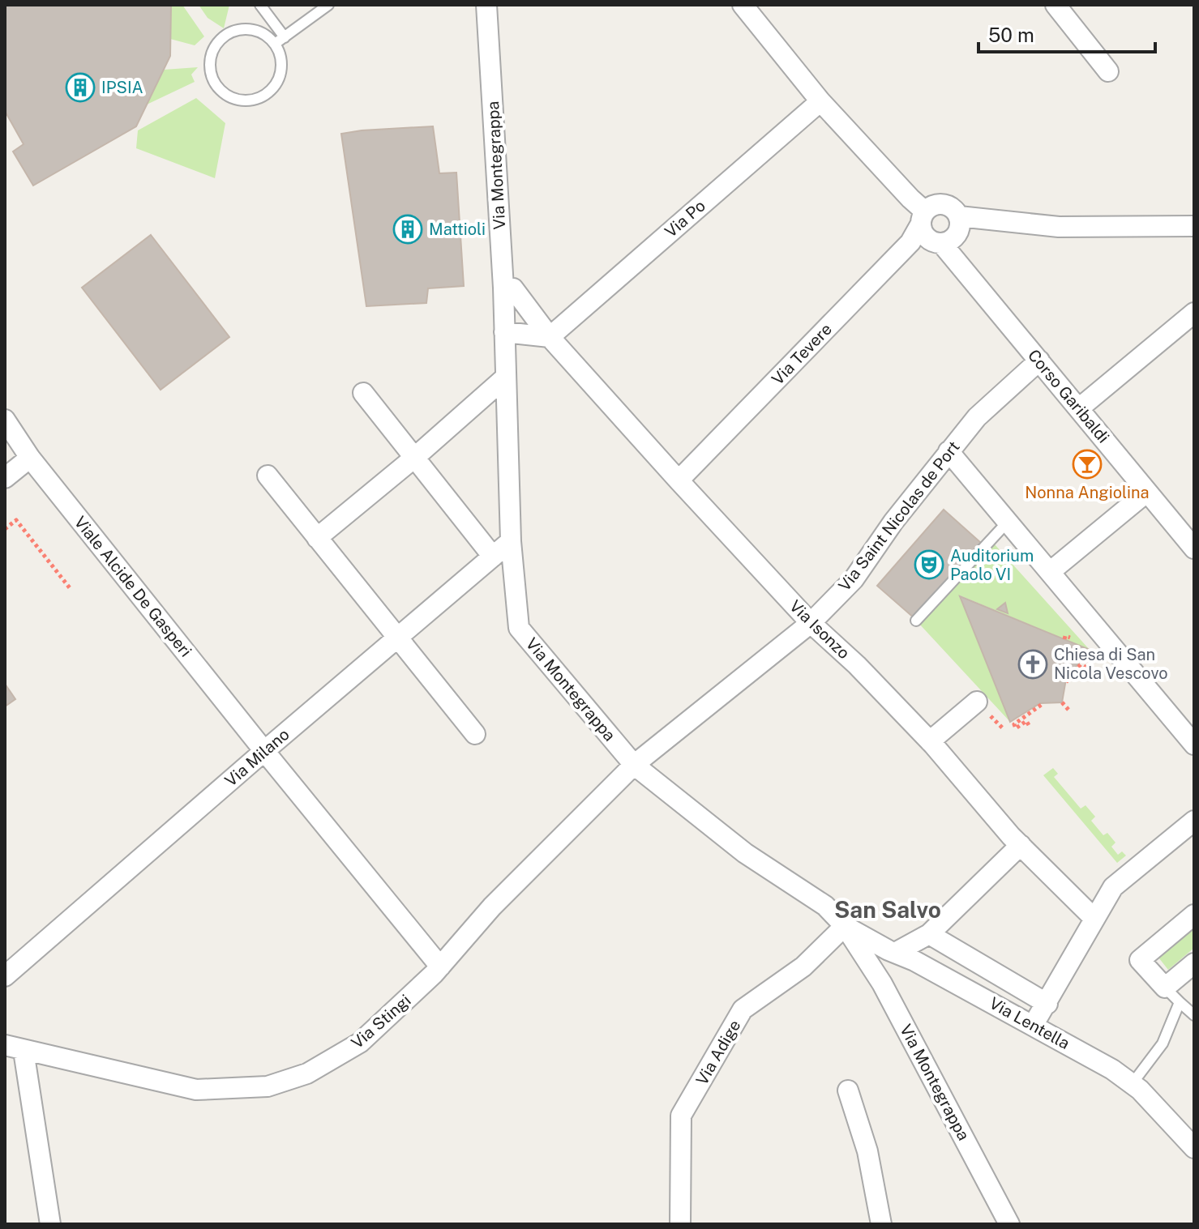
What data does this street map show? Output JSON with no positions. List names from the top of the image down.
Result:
{
  "streets": {
    "street": [
      "Via Montegrappa",
      "Via Po",
      "Via Tevere",
      "Corso Garibaldi",
      "Via Saint Nicolas de Port",
      "Viale Alcide De Gasperi",
      "Via Isonzo",
      "Via Milano",
      "Via Stingi",
      "Via Lentella",
      "Via Adige"
    ]
  },
  "crossings": [
    ["Via Montegrappa", "Via Saint Nicolas de Port"],
    ["Via Montegrappa", "Via Isonzo"],
    ["Via Montegrappa", "Via Milano"],
    ["Via Montegrappa", "Via Stingi"],
    ["Via Montegrappa", "Via Lentella"],
    ["Via Montegrappa", "Via Adige"],
    ["Via Po", "Via Isonzo"],
    ["Via Tevere", "Corso Garibaldi"],
    ["Via Tevere", "Via Isonzo"],
    ["Corso Garibaldi", "Via Saint Nicolas de Port"],
    ["Via Saint Nicolas de Port", "Via Isonzo"],
    ["Via Saint Nicolas de Port", "Via Stingi"],
    ["Viale Alcide De Gasperi", "Via Milano"],
    ["Viale Alcide De Gasperi", "Via Stingi"],
    ["Via Lentella", "Via Adige"]
  ],
  "districts": ["San Salvo"],
  "places": {
    "building": ["IPSIA", "Mattioli"],
    "bar": ["Nonna Angiolina"],
    "theatre": ["Auditorium Paolo VI"],
    "church": ["Chiesa di San Nicola Vescovo"]
  },
  "scale_bar": "50 m"
}
